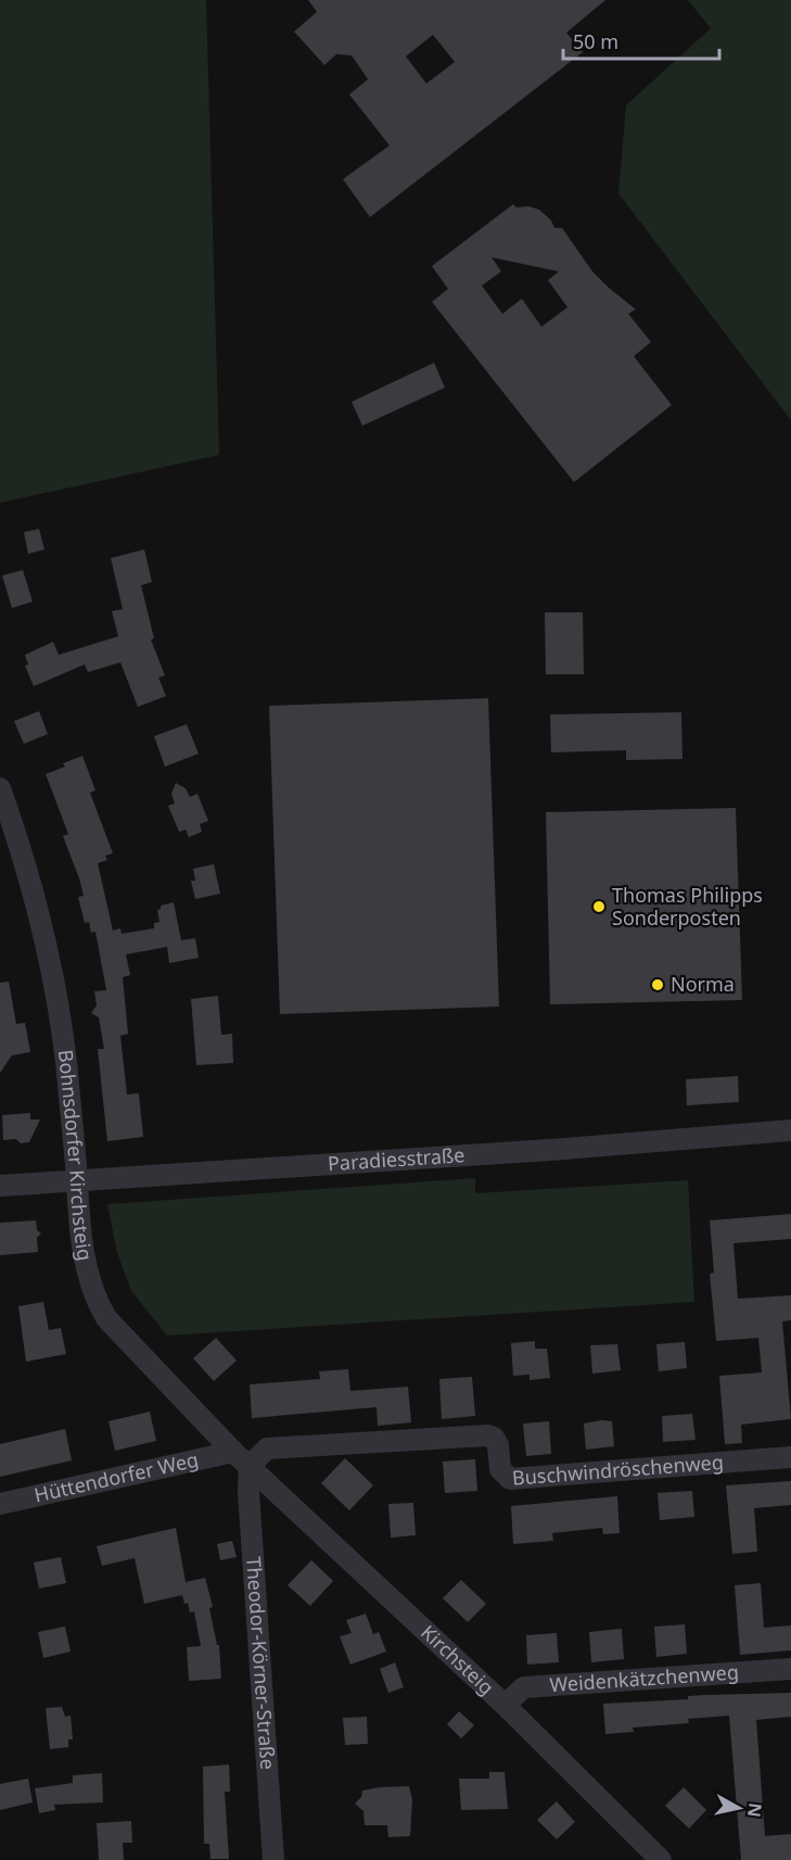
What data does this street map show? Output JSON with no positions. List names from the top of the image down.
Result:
{
  "streets": {
    "street": [
      "Bohnsdorfer Kirchsteig",
      "Paradiesstraße",
      "Buschwindröschenweg",
      "Hüttendorfer Weg",
      "Kirchsteig",
      "Theodor-Körner-Straße",
      "Weidenkätzchenweg"
    ]
  },
  "crossings": [
    ["Bohnsdorfer Kirchsteig", "Paradiesstraße"],
    ["Bohnsdorfer Kirchsteig", "Buschwindröschenweg"],
    ["Bohnsdorfer Kirchsteig", "Hüttendorfer Weg"],
    ["Bohnsdorfer Kirchsteig", "Kirchsteig"],
    ["Bohnsdorfer Kirchsteig", "Theodor-Körner-Straße"],
    ["Buschwindröschenweg", "Kirchsteig"],
    ["Buschwindröschenweg", "Theodor-Körner-Straße"],
    ["Kirchsteig", "Theodor-Körner-Straße"],
    ["Kirchsteig", "Weidenkätzchenweg"]
  ],
  "places": ["Thomas Philipps Sonderposten", "Norma"],
  "scale_bar": "50 m",
  "north": "right"
}
